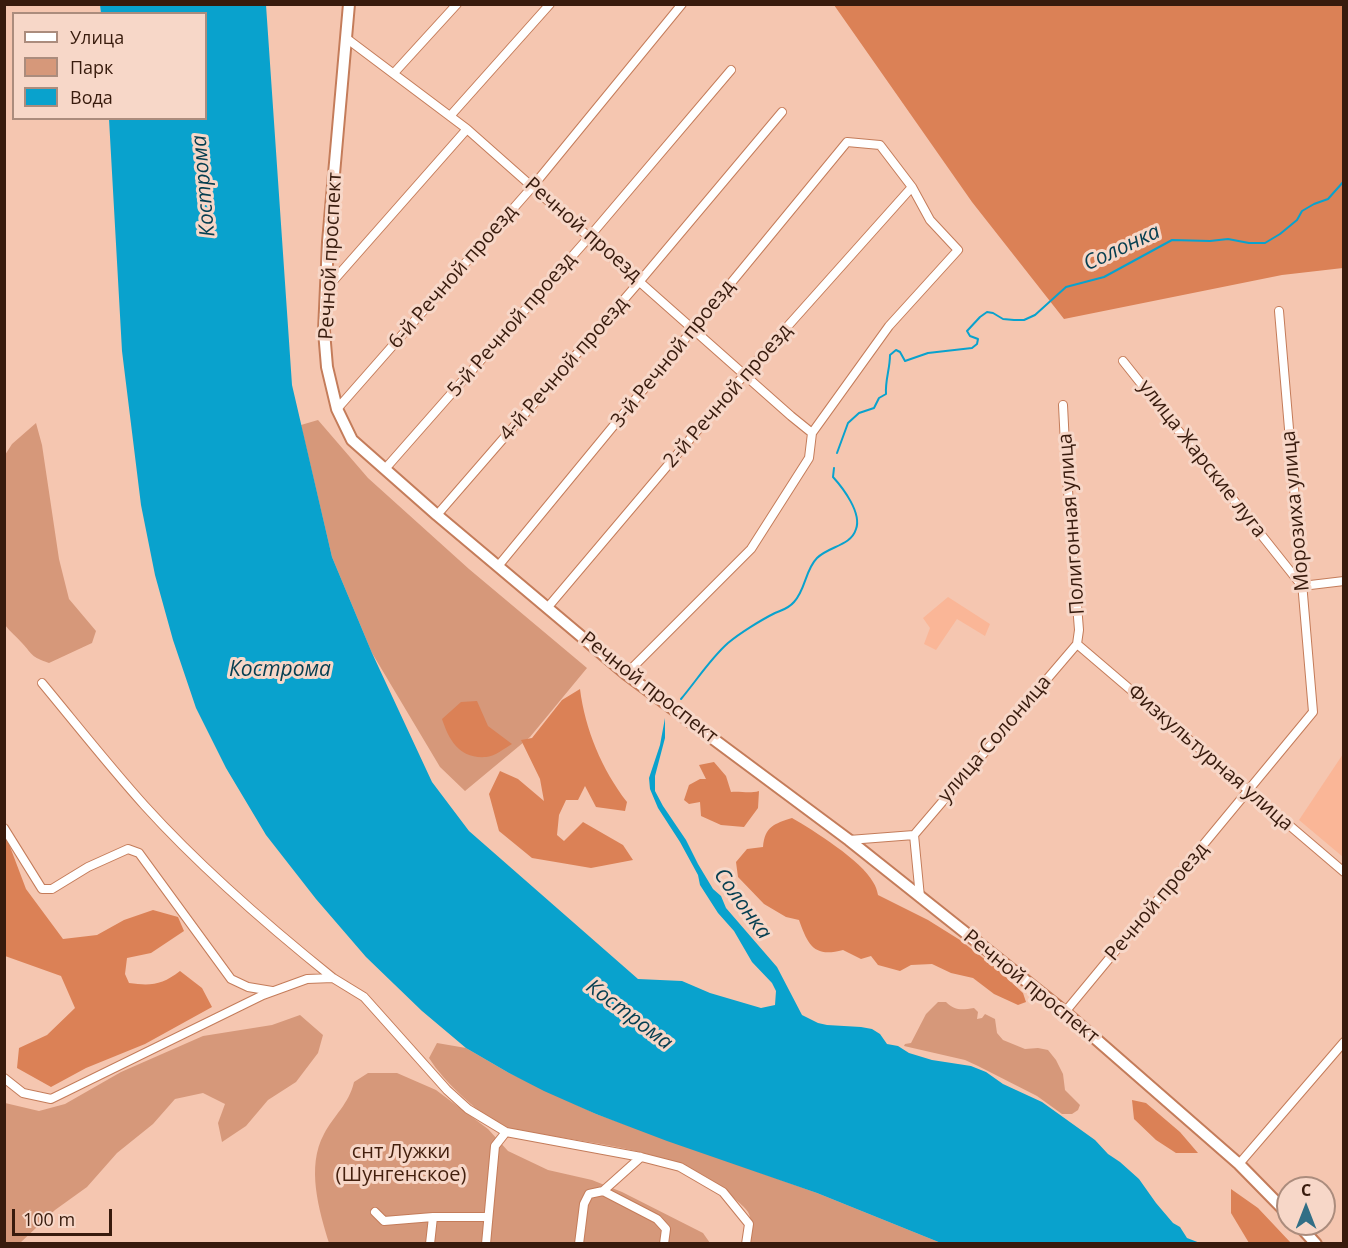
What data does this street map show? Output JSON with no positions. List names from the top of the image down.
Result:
{
  "streets": {
    "street": [
      "Речной проезд",
      "Речной проспект",
      "6-й Речной проезд",
      "5-й Речной проезд",
      "3-й Речной проезд",
      "4-й Речной проезд",
      "2-й Речной проезд",
      "улица Жарские луга",
      "Морозиха улица",
      "Полигонная улица",
      "улица Солоница",
      "Физкультурная улица"
    ]
  },
  "crossings": [
    ["Речной проезд", "Речной проспект"],
    ["Речной проезд", "6-й Речной проезд"],
    ["Речной проезд", "5-й Речной проезд"],
    ["Речной проезд", "3-й Речной проезд"],
    ["Речной проезд", "4-й Речной проезд"],
    ["Речной проезд", "2-й Речной проезд"],
    ["Речной проезд", "Морозиха улица"],
    ["Речной проезд", "Физкультурная улица"],
    ["Речной проспект", "6-й Речной проезд"],
    ["Речной проспект", "5-й Речной проезд"],
    ["Речной проспект", "3-й Речной проезд"],
    ["Речной проспект", "4-й Речной проезд"],
    ["Речной проспект", "2-й Речной проезд"],
    ["3-й Речной проезд", "2-й Речной проезд"],
    ["улица Жарские луга", "Морозиха улица"],
    ["Полигонная улица", "улица Солоница"],
    ["Полигонная улица", "Физкультурная улица"],
    ["улица Солоница", "Физкультурная улица"]
  ],
  "water": ["Кострома", "Солонка"],
  "parks": ["снт Лужки (Шунгенское)"],
  "legend": ["Улица", "Парк", "Вода"],
  "scale_bar": "100 m",
  "north": "top"
}
